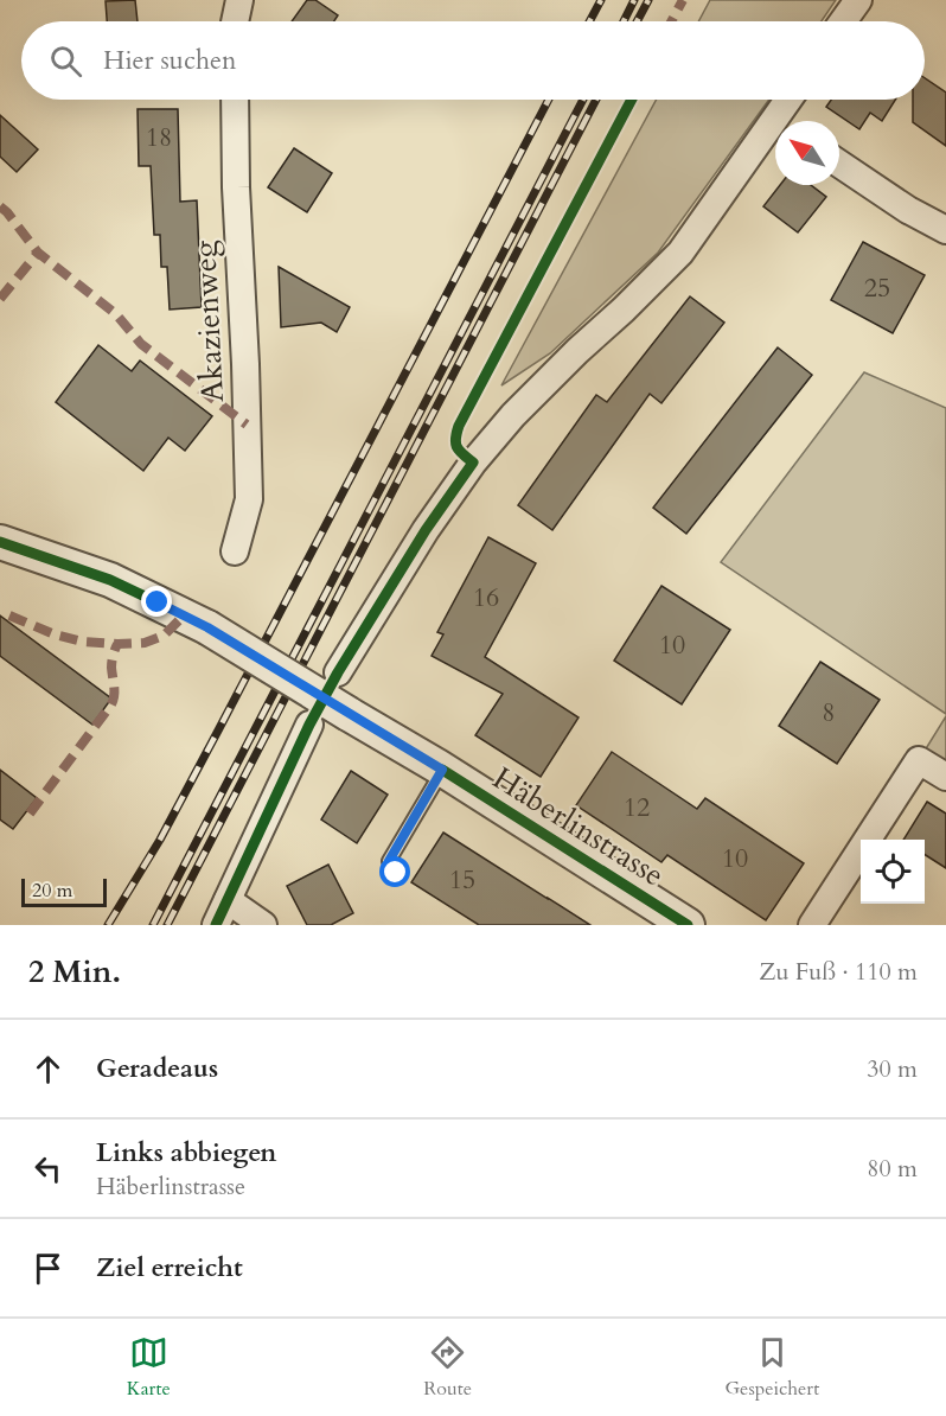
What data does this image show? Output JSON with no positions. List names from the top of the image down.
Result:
{
  "streets": {
    "street": ["Akazienweg", "Häberlinstrasse"]
  },
  "house_numbers": [
    "18",
    "25",
    "16",
    "10",
    "8",
    "12",
    "10",
    "15"
  ],
  "scale_bar": "20 m",
  "north": "top left",
  "page": {
    "search": "Hier suchen",
    "scale": "20 m",
    "heading": ["2 Min.", "Zu Fuß · 110 m"],
    "list": [
      ["Geradeaus", "30 m"],
      ["Links abbiegen", "Häberlinstrasse", "80 m"],
      "Ziel erreicht"
    ],
    "nav": ["Karte", "Route", "Gespeichert"]
  }
}
